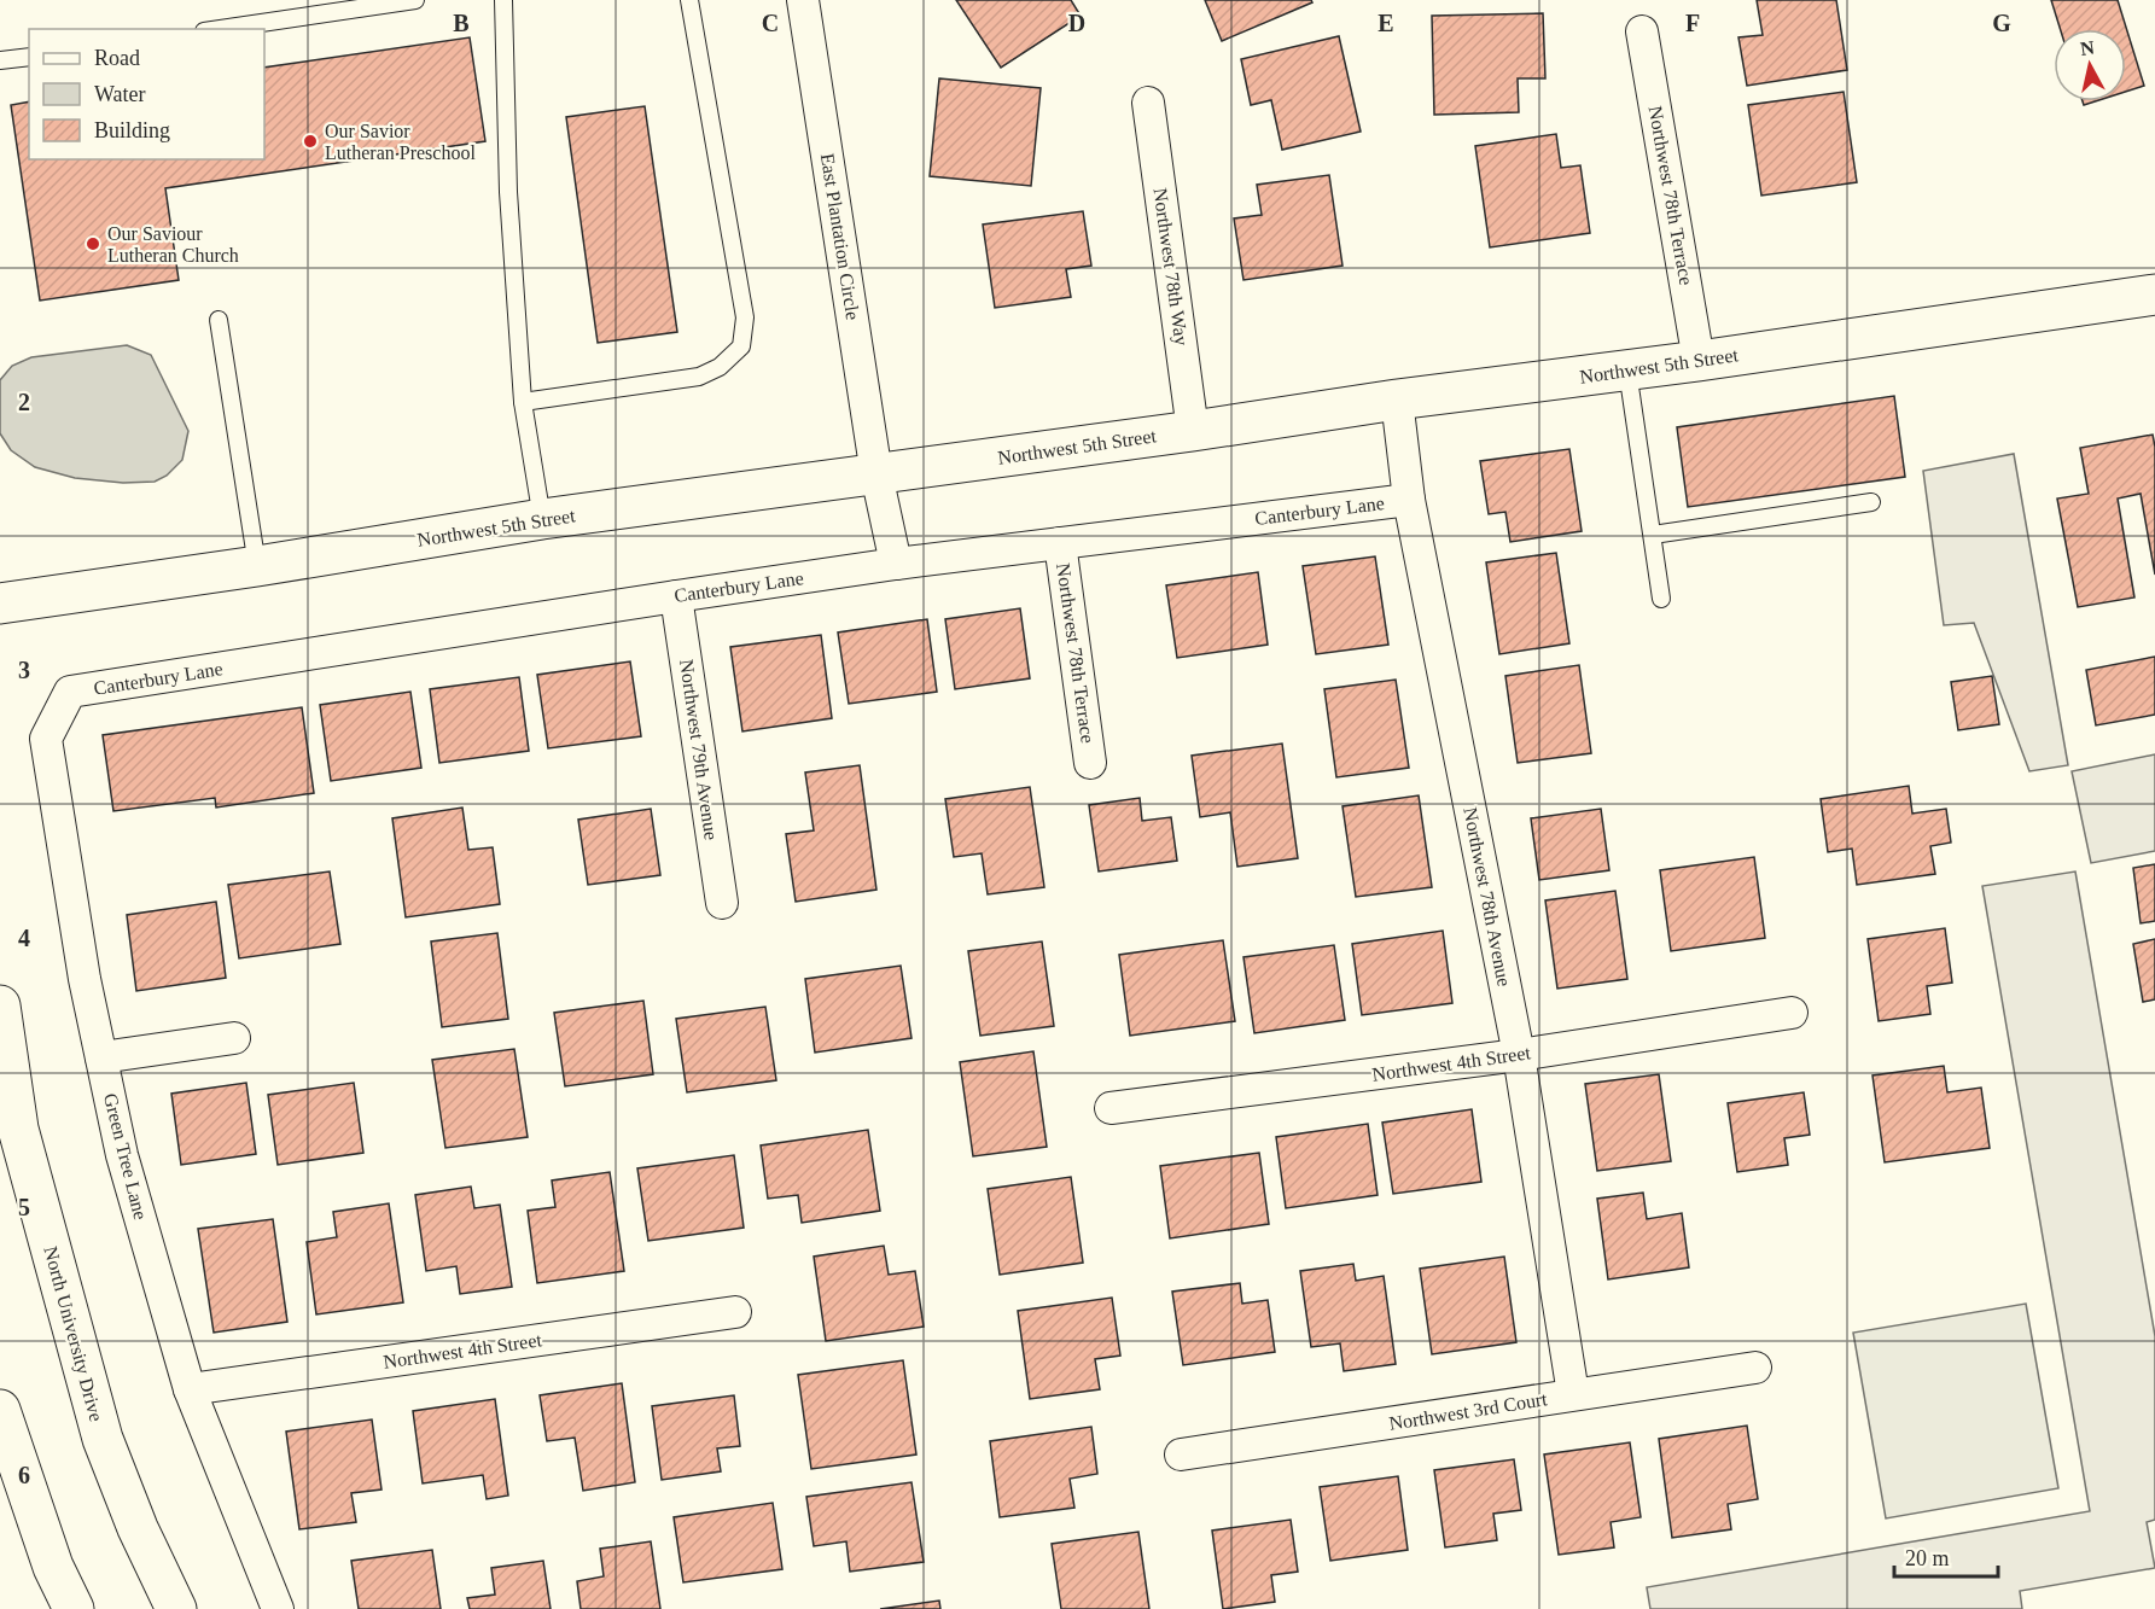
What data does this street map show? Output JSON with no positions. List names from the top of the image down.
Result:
{
  "streets": {
    "street": [
      "Northwest 78th Terrace",
      "East Plantation Circle",
      "Northwest 78th Way",
      "Northwest 5th Street",
      "Canterbury Lane",
      "Northwest 79th Avenue",
      "Northwest 78th Avenue",
      "Northwest 4th Street",
      "Green Tree Lane",
      "North University Drive",
      "Northwest 3rd Court"
    ]
  },
  "crossings": [
    ["Northwest 78th Terrace", "Northwest 5th Street"],
    ["Northwest 78th Terrace", "Canterbury Lane"],
    ["East Plantation Circle", "Northwest 5th Street"],
    ["Northwest 78th Way", "Northwest 5th Street"],
    ["Northwest 5th Street", "Northwest 78th Avenue"],
    ["Canterbury Lane", "Northwest 79th Avenue"],
    ["Canterbury Lane", "Northwest 78th Avenue"],
    ["Canterbury Lane", "Green Tree Lane"],
    ["Northwest 78th Avenue", "Northwest 4th Street"],
    ["Northwest 78th Avenue", "Northwest 3rd Court"],
    ["Northwest 4th Street", "Green Tree Lane"]
  ],
  "places": ["Our Savior Lutheran Preschool", "Our Saviour Lutheran Church"],
  "legend": ["Road", "Water", "Building"],
  "scale_bar": "20 m",
  "north": "top",
  "grid": {
    "columns": [
      "B",
      "C",
      "D",
      "E",
      "F",
      "G"
    ],
    "rows": [
      "2",
      "3",
      "4",
      "5",
      "6"
    ]
  }
}
